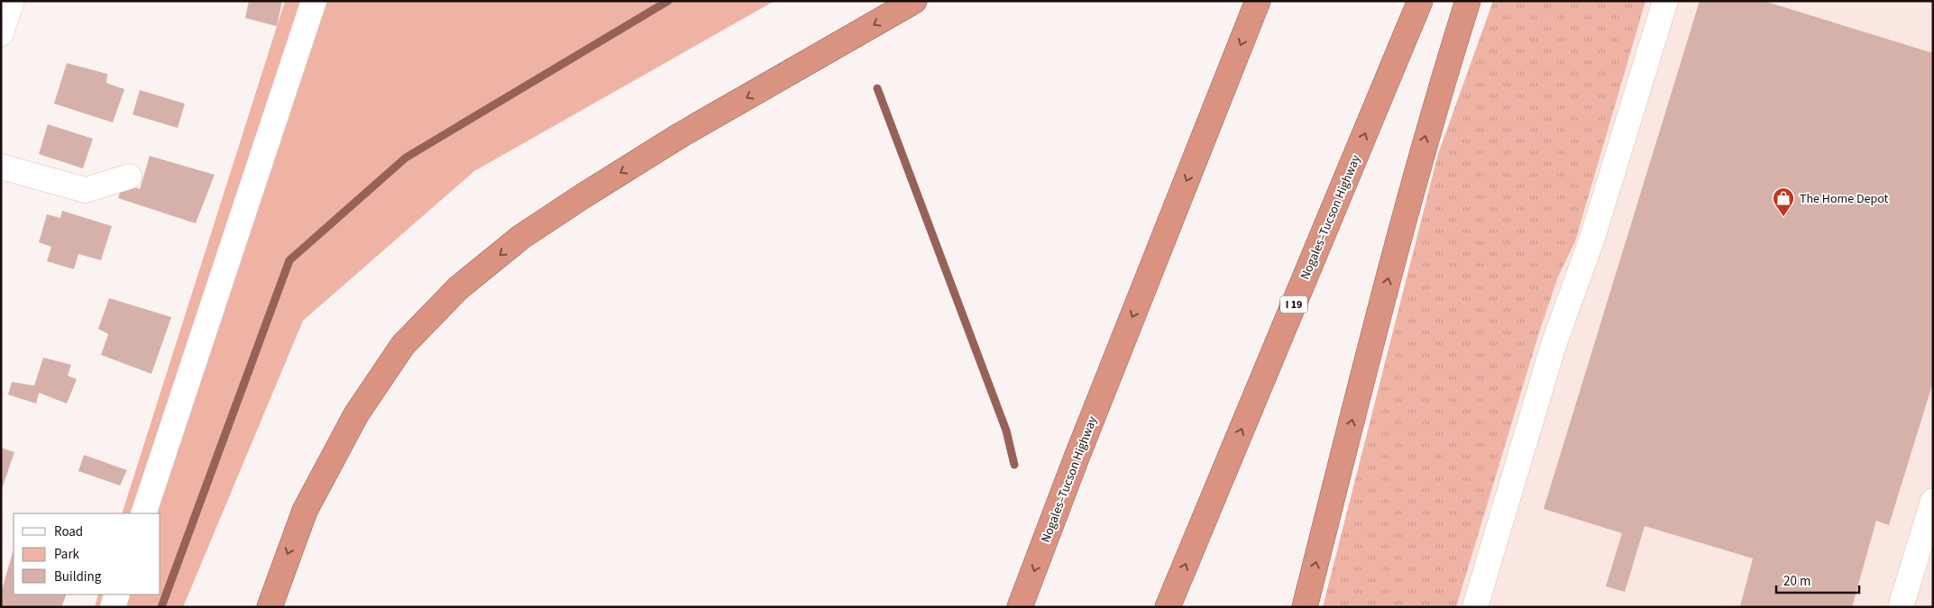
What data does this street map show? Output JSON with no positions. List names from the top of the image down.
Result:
{
  "streets": {
    "highway": ["Nogales–Tucson Highway", "I 19"]
  },
  "places": {
    "shop": ["The Home Depot"]
  },
  "legend": ["Road", "Park", "Building"],
  "scale_bar": "20 m"
}
